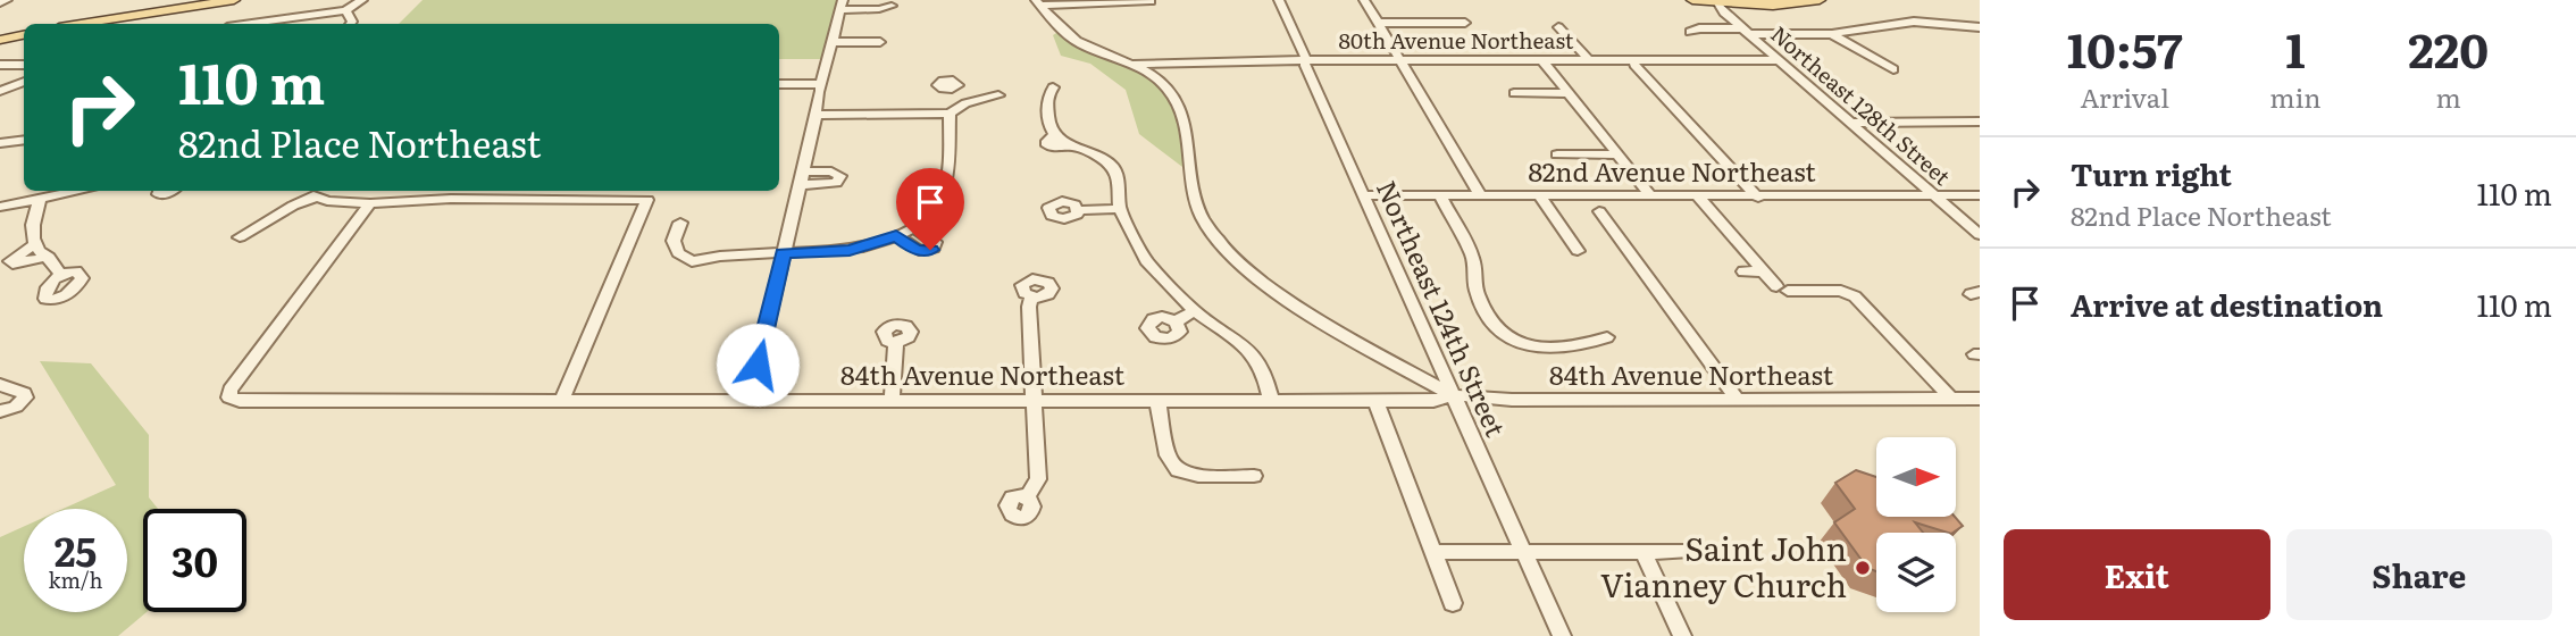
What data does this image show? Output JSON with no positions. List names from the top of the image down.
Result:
{
  "streets": {
    "street": [
      "80th Avenue Northeast",
      "Northeast 128th Street",
      "82nd Avenue Northeast",
      "Northeast 124th Street",
      "84th Avenue Northeast"
    ]
  },
  "crossings": [
    ["80th Avenue Northeast", "Northeast 128th Street"],
    ["80th Avenue Northeast", "Northeast 124th Street"],
    ["Northeast 128th Street", "82nd Avenue Northeast"],
    ["82nd Avenue Northeast", "Northeast 124th Street"],
    ["Northeast 124th Street", "84th Avenue Northeast"]
  ],
  "places": ["Saint John Vianney Church"],
  "north": "right",
  "page": {
    "eta": [
      "10:57",
      "Arrival",
      "1",
      "min",
      "220",
      "m"
    ],
    "turn": ["110 m", "82nd Place Northeast"],
    "list": [
      {
        "name": "Turn right",
        "note": "82nd Place Northeast",
        "value": "110 m"
      },
      {
        "name": "Arrive at destination",
        "value": "110 m"
      }
    ],
    "speed": "25 km/h",
    "limit": "30",
    "buttons": ["Exit", "Share"]
  }
}
